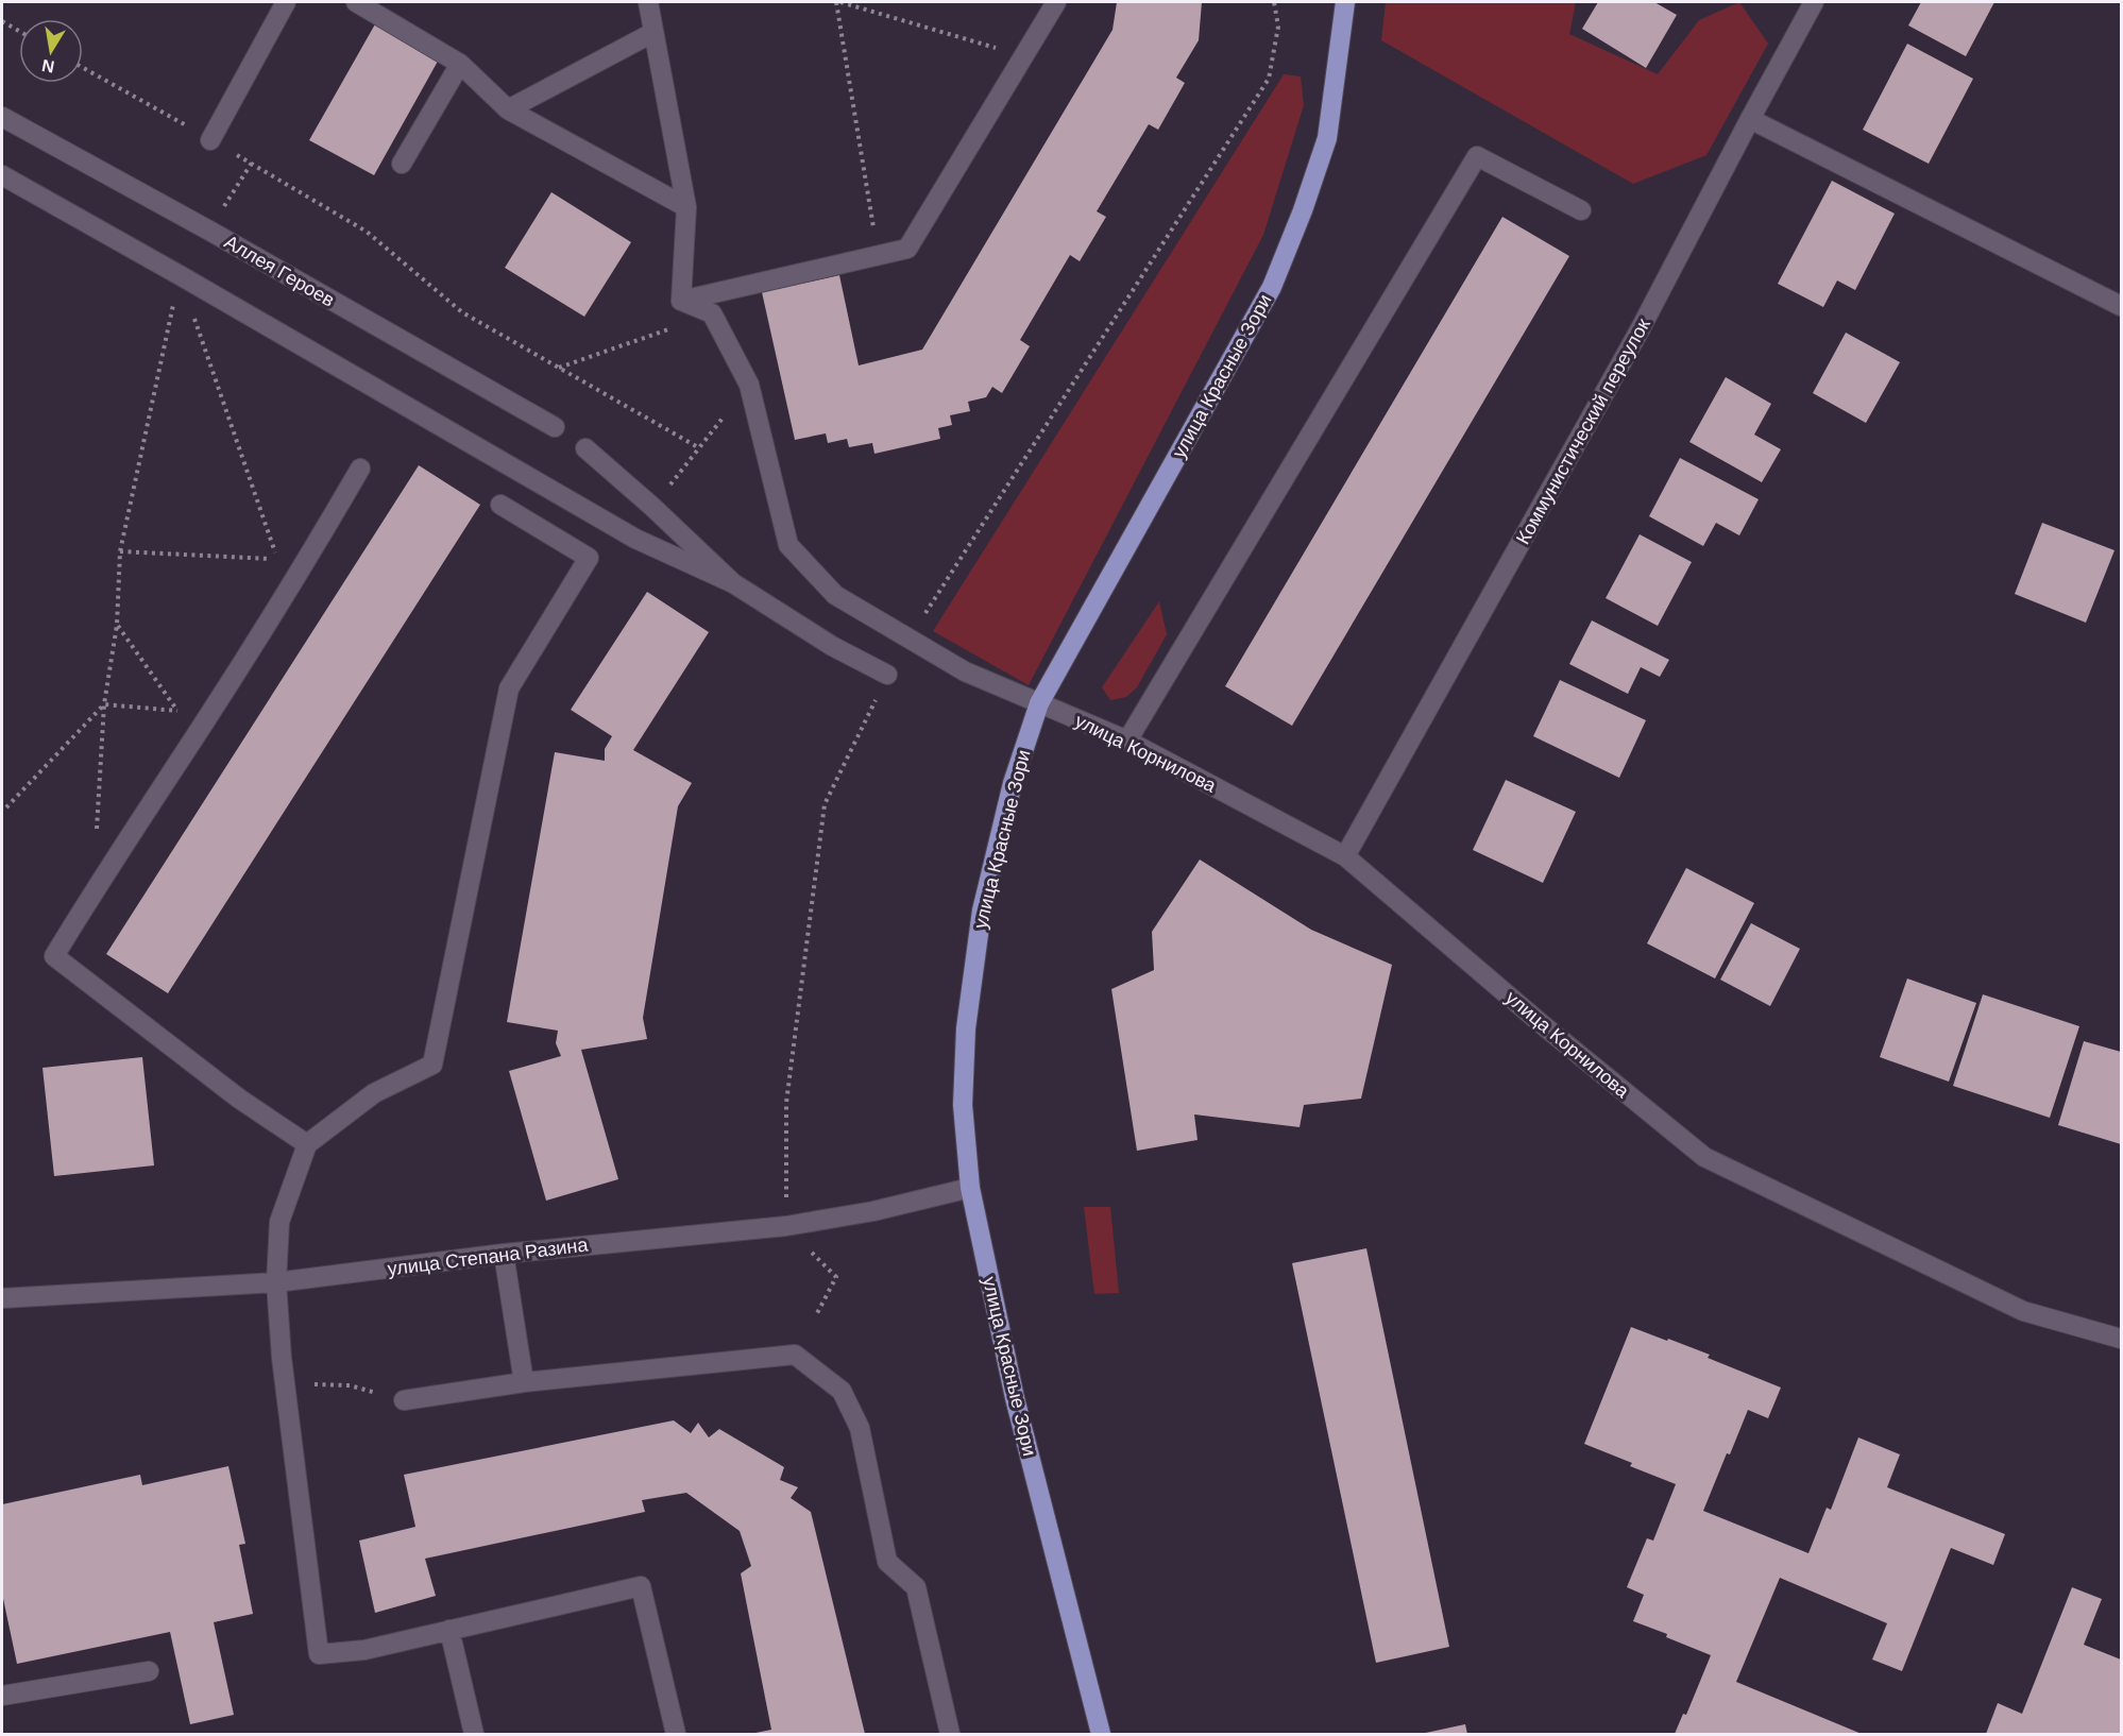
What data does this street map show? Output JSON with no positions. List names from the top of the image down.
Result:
{
  "streets": {
    "main road": ["улица Красные Зори"],
    "street": [
      "Аллея Героев",
      "Коммунистический переулок",
      "улица Корнилова",
      "улица Степана Разина"
    ]
  },
  "crossings": [
    ["улица Красные Зори", "улица Корнилова"],
    ["улица Красные Зори", "улица Степана Разина"],
    ["Коммунистический переулок", "улица Корнилова"]
  ],
  "north": "bottom"
}
